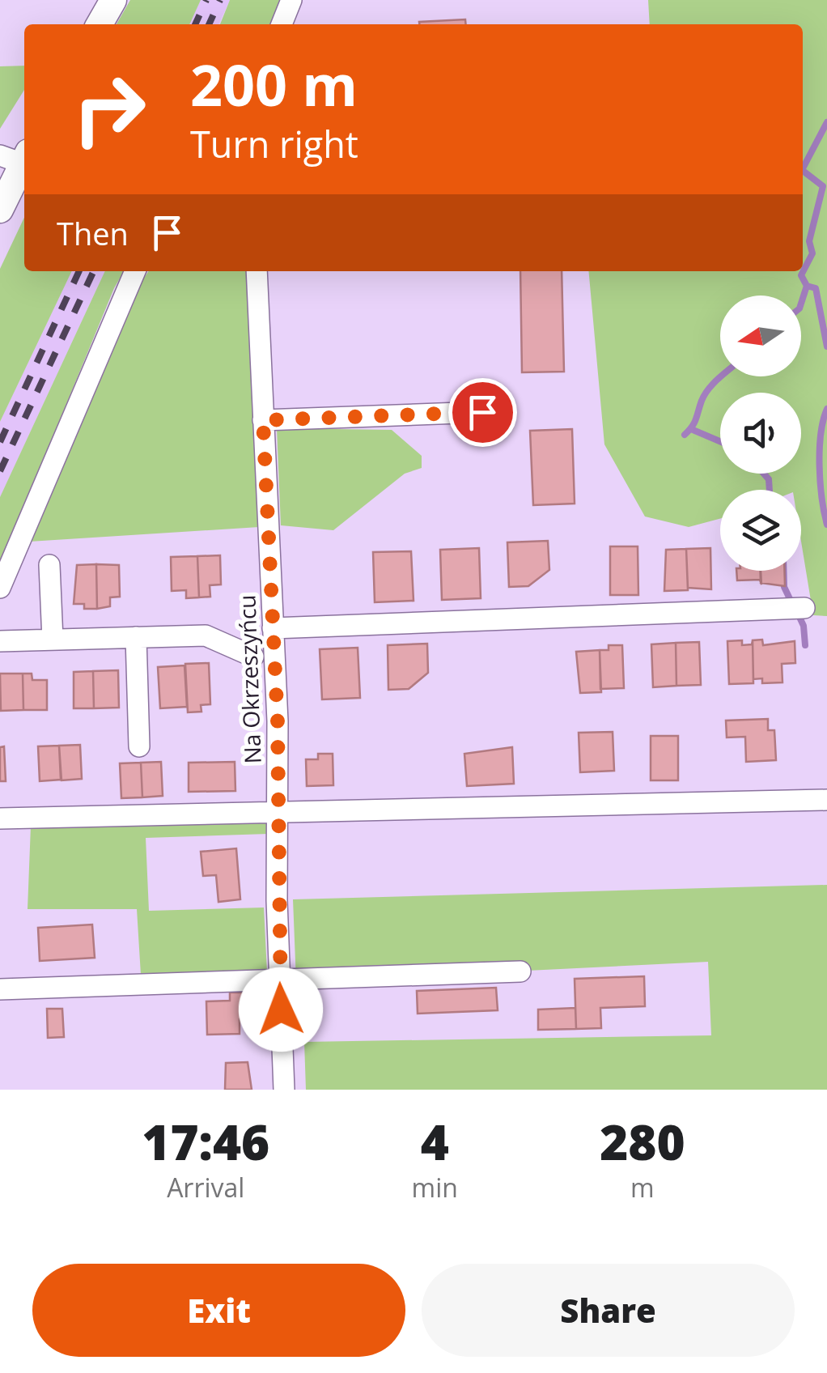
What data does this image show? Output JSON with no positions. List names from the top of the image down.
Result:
{
  "streets": {
    "street": ["Na Okrzeszyńcu"]
  },
  "north": "left",
  "page": {
    "turn": ["200 m", "Turn right"],
    "then": "Then",
    "eta": [
      "17:46",
      "Arrival",
      "4",
      "min",
      "280",
      "m"
    ],
    "buttons": ["Exit", "Share"]
  }
}
